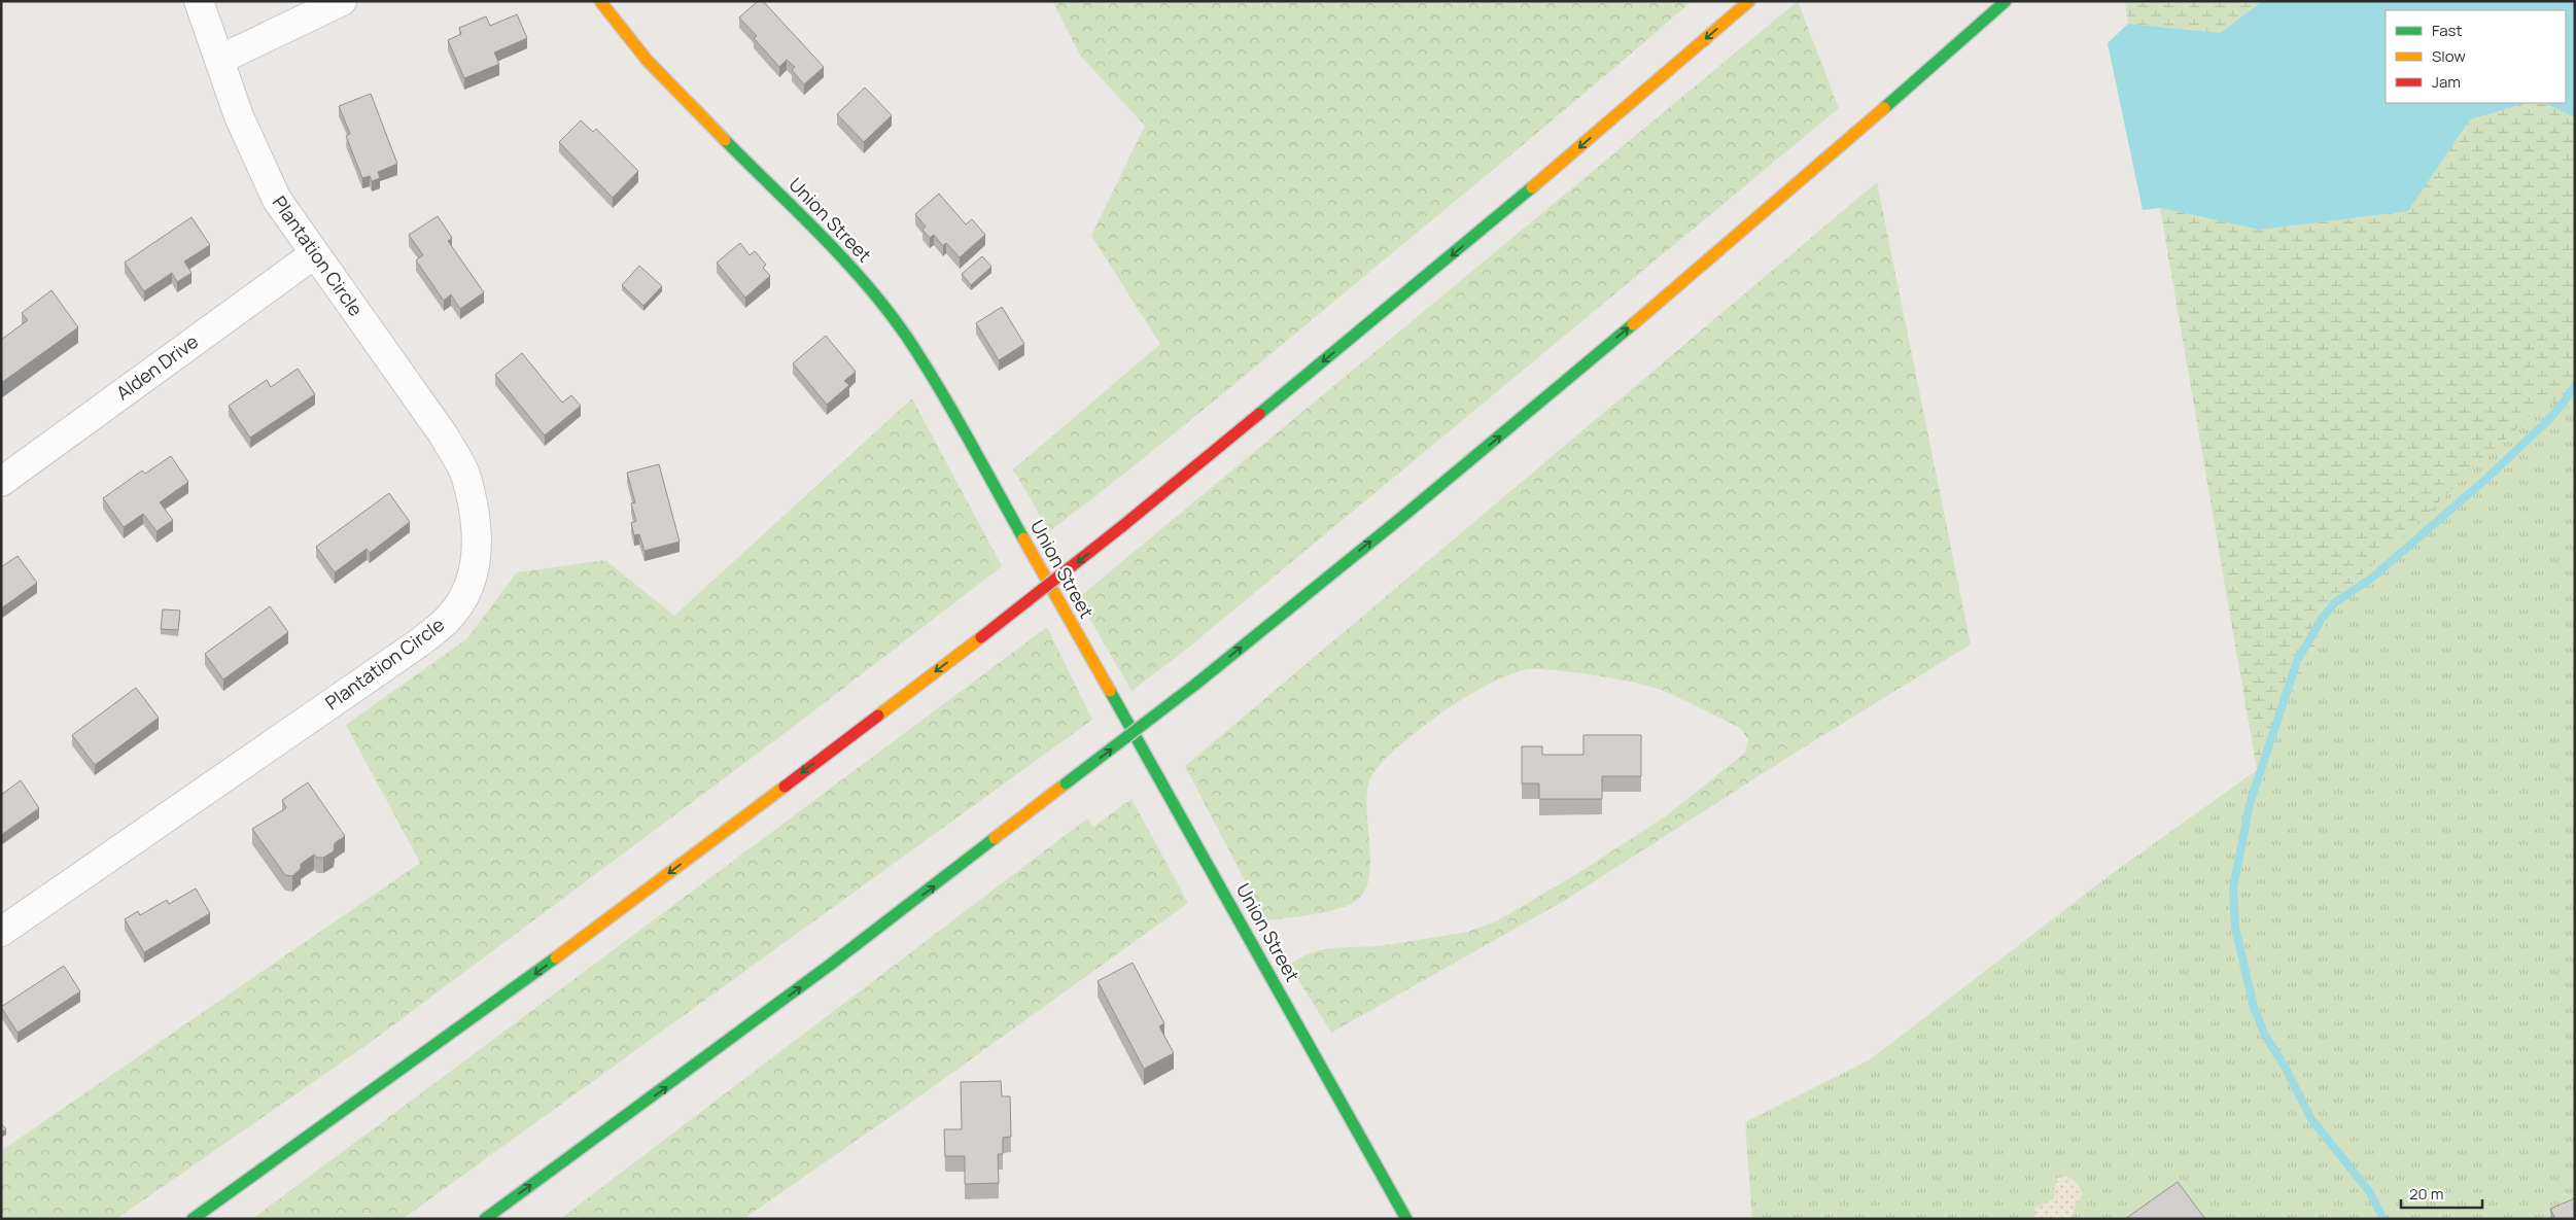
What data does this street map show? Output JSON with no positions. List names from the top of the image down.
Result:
{
  "streets": {
    "main road": ["Union Street"],
    "street": ["Plantation Circle", "Alden Drive"]
  },
  "crossings": [
    ["Plantation Circle", "Alden Drive"]
  ],
  "legend": ["Fast", "Slow", "Jam"],
  "scale_bar": "20 m"
}
